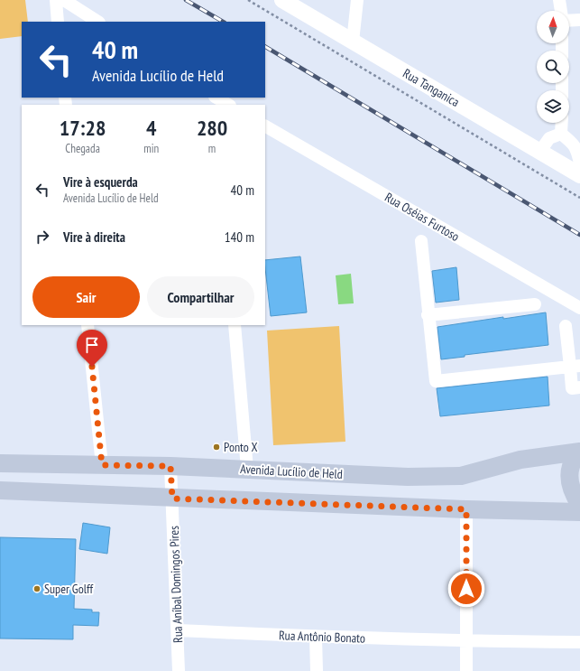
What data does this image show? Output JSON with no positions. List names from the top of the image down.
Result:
{
  "streets": {
    "main road": ["Avenida Lucílio de Held"],
    "street": [
      "Rua Tanganica",
      "Rua Oséias Furtoso",
      "Rua Aníbal Domingos Pires",
      "Rua Antônio Bonato"
    ]
  },
  "crossings": [
    ["Avenida Lucílio de Held", "Rua Aníbal Domingos Pires"],
    ["Rua Aníbal Domingos Pires", "Rua Antônio Bonato"]
  ],
  "places": ["Ponto X", "Super Golff"],
  "north": "top",
  "page": {
    "turn": ["40 m", "Avenida Lucílio de Held"],
    "eta": [
      "17:28",
      "Chegada",
      "4",
      "min",
      "280",
      "m"
    ],
    "list": [
      {
        "name": "Vire à esquerda",
        "note": "Avenida Lucílio de Held",
        "value": "40 m"
      },
      {
        "name": "Vire à direita",
        "value": "140 m"
      }
    ],
    "buttons": ["Sair", "Compartilhar"]
  }
}
